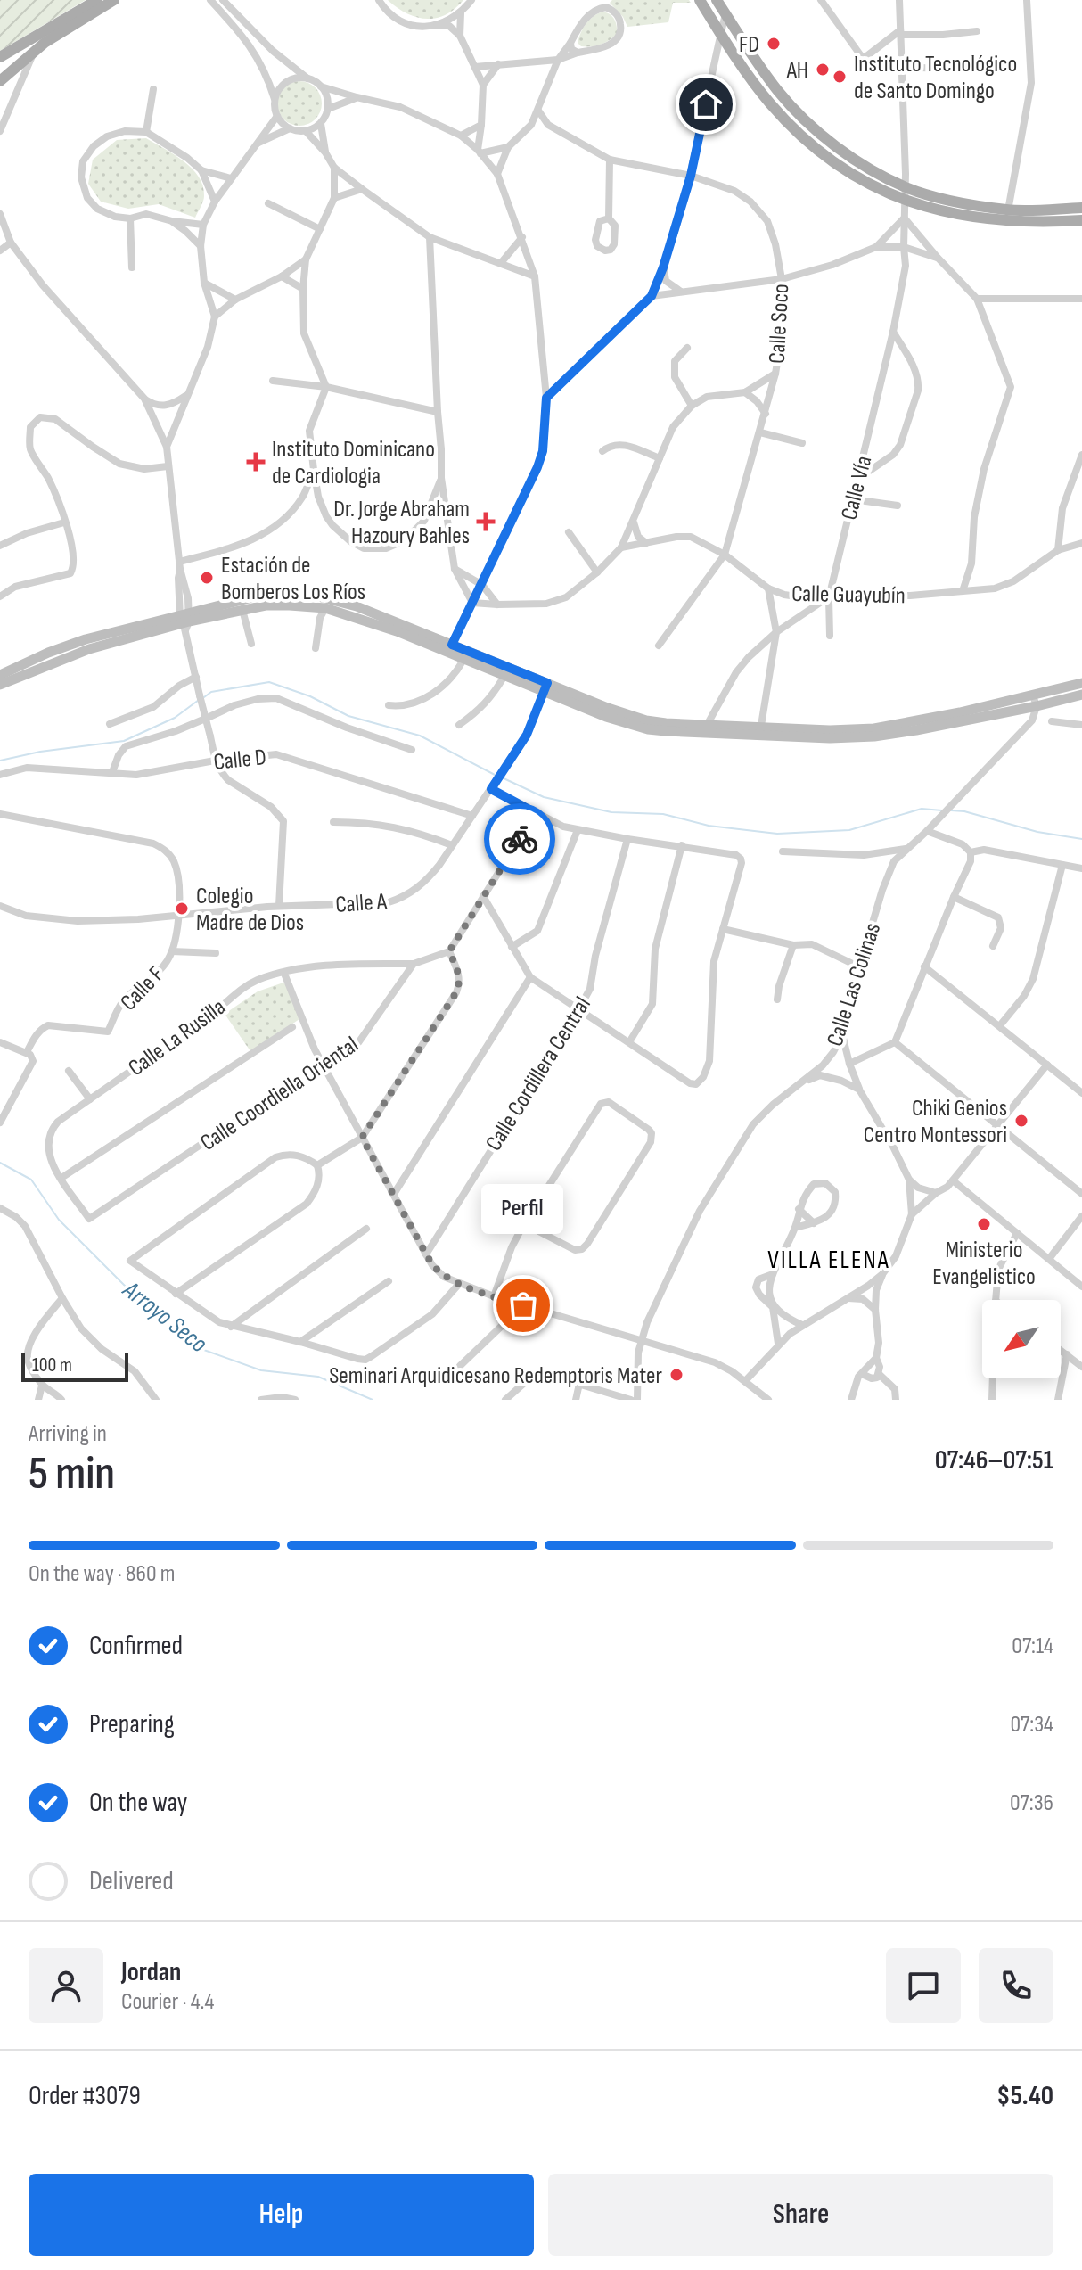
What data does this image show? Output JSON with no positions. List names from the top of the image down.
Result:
{
  "streets": {
    "street": [
      "Calle Soco",
      "Calle Vía",
      "Calle Guayubín",
      "Calle D",
      "Calle A",
      "Calle Las Colinas",
      "Calle F",
      "Calle La Rusilla",
      "Calle Cordillera Central",
      "Calle Coordiella Oriental"
    ]
  },
  "crossings": [
    ["Calle Soco", "Calle Guayubín"],
    ["Calle Vía", "Calle Guayubín"],
    ["Calle D", "Calle A"],
    ["Calle A", "Calle F"],
    ["Calle La Rusilla", "Calle Coordiella Oriental"]
  ],
  "districts": ["VILLA ELENA"],
  "water": ["Arroyo Seco"],
  "places": {
    "other": [
      "FD",
      "AH",
      "Instituto Tecnológico de Santo Domingo",
      "Estación de Bomberos Los Ríos",
      "Colegio Madre de Dios",
      "Chiki Genios Centro Montessori",
      "Ministerio Evangelistico",
      "Perfil",
      "Seminari Arquidicesano Redemptoris Mater"
    ],
    "health": ["Instituto Dominicano de Cardiologia", "Dr. Jorge Abraham Hazoury Bahles"]
  },
  "scale_bar": "100 m",
  "north": "bottom left",
  "page": {
    "bubble": "Perfil",
    "scale": "100 m",
    "heading": ["5 min", "Arriving in", "07:46–07:51"],
    "panel": [
      "Jordan",
      "Courier · 4.4",
      "Order #3079",
      "$5.40"
    ],
    "bar": "On the way · 860 m",
    "list": [
      ["Confirmed", "07:14"],
      ["Preparing", "07:34"],
      ["On the way", "07:36"],
      "Delivered"
    ],
    "buttons": ["Help", "Share"]
  }
}
